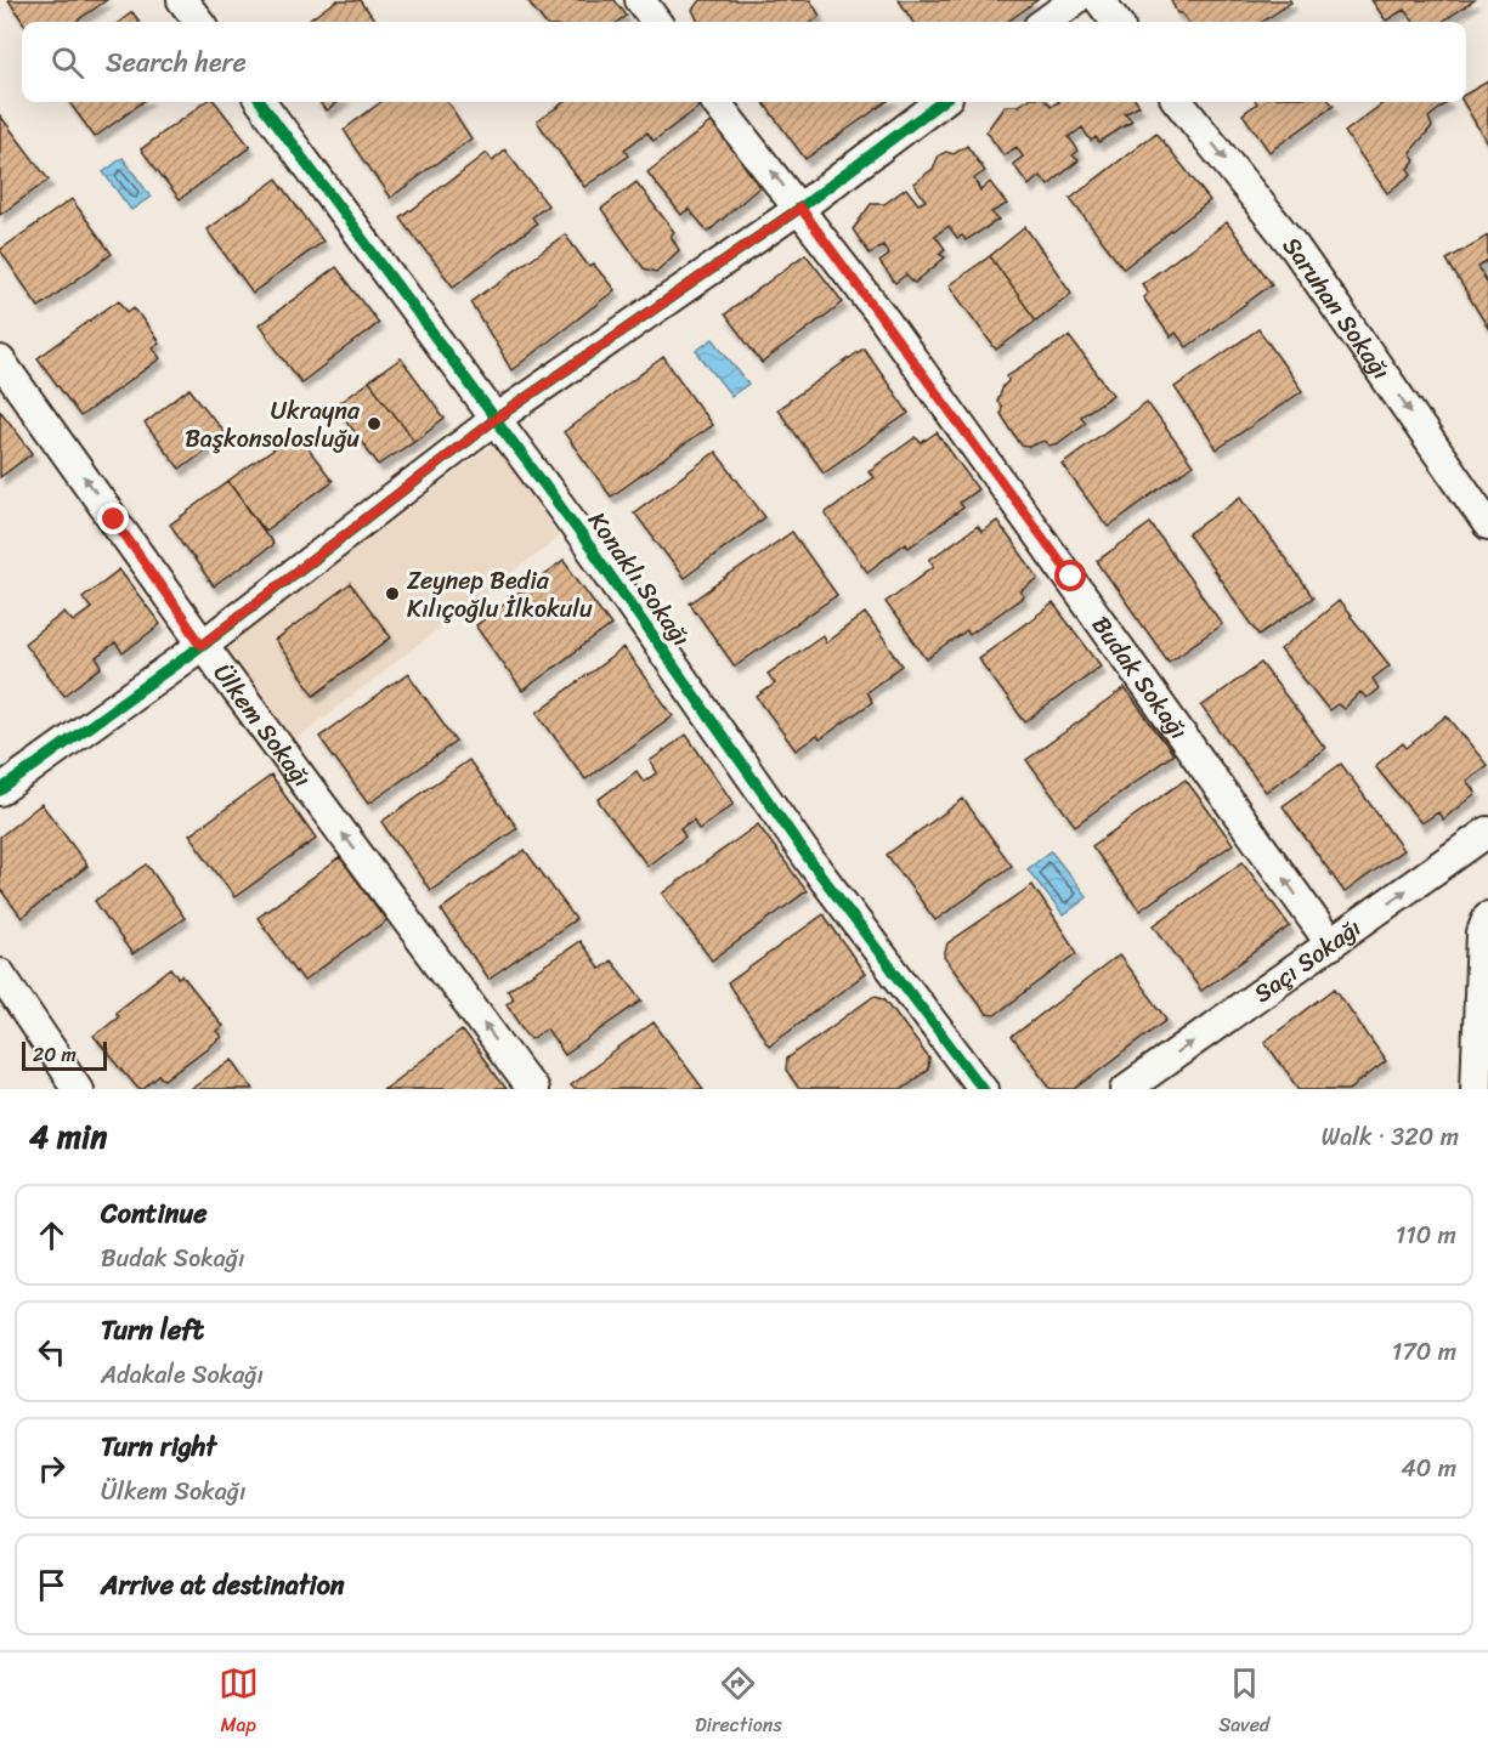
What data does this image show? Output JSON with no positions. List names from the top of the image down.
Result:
{
  "streets": {
    "street": [
      "Saruhan Sokağı",
      "Konaklı Sokağı",
      "Budak Sokağı",
      "Ülkem Sokağı",
      "Saçı Sokağı"
    ]
  },
  "crossings": [
    ["Budak Sokağı", "Saçı Sokağı"]
  ],
  "one_way": [
    "Saruhan Sokağı",
    "Budak Sokağı",
    "Ülkem Sokağı",
    "Saçı Sokağı"
  ],
  "places": ["Ukrayna Başkonsolosluğu", "Zeynep Bedia Kılıçoğlu İlkokulu"],
  "scale_bar": "20 m",
  "page": {
    "search": "Search here",
    "scale": "20 m",
    "heading": ["4 min", "Walk · 320 m"],
    "list": [
      ["Continue", "Budak Sokağı", "110 m"],
      ["Turn left", "Adakale Sokağı", "170 m"],
      ["Turn right", "Ülkem Sokağı", "40 m"],
      "Arrive at destination"
    ],
    "nav": ["Map", "Directions", "Saved"]
  }
}
